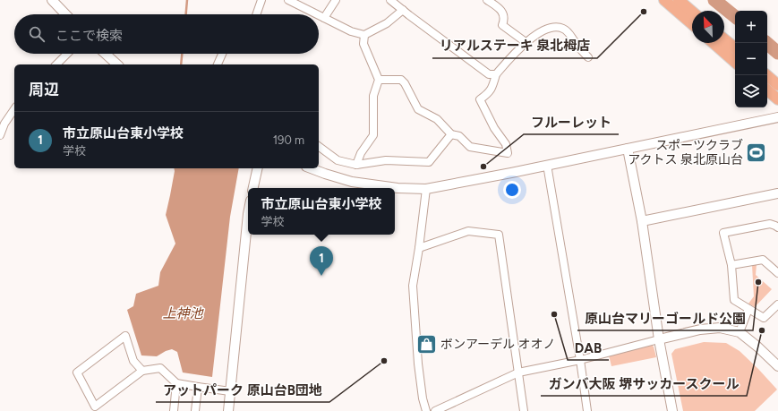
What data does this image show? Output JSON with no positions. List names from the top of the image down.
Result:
{
  "water": ["上神池"],
  "places": {
    "other": [
      "リアルステーキ 泉北栂店",
      "フルーレット",
      "原山台マリーゴールド公園",
      "DAB",
      "ガンバ大阪 堺サッカースクール",
      "アットパーク 原山台B団地"
    ],
    "sports": ["スポーツクラブ アクトス 泉北原山台"],
    "shop": ["ボンアーデル オオノ"]
  },
  "north": "top left",
  "page": {
    "map_buttons": ["+", "−"],
    "search": "ここで検索",
    "heading": "周辺",
    "list": [
      {
        "mark": "1",
        "name": "市立原山台東小学校",
        "note": "学校",
        "value": "190 m"
      }
    ],
    "popup": ["市立原山台東小学校", "学校"],
    "pins": "1"
  }
}
